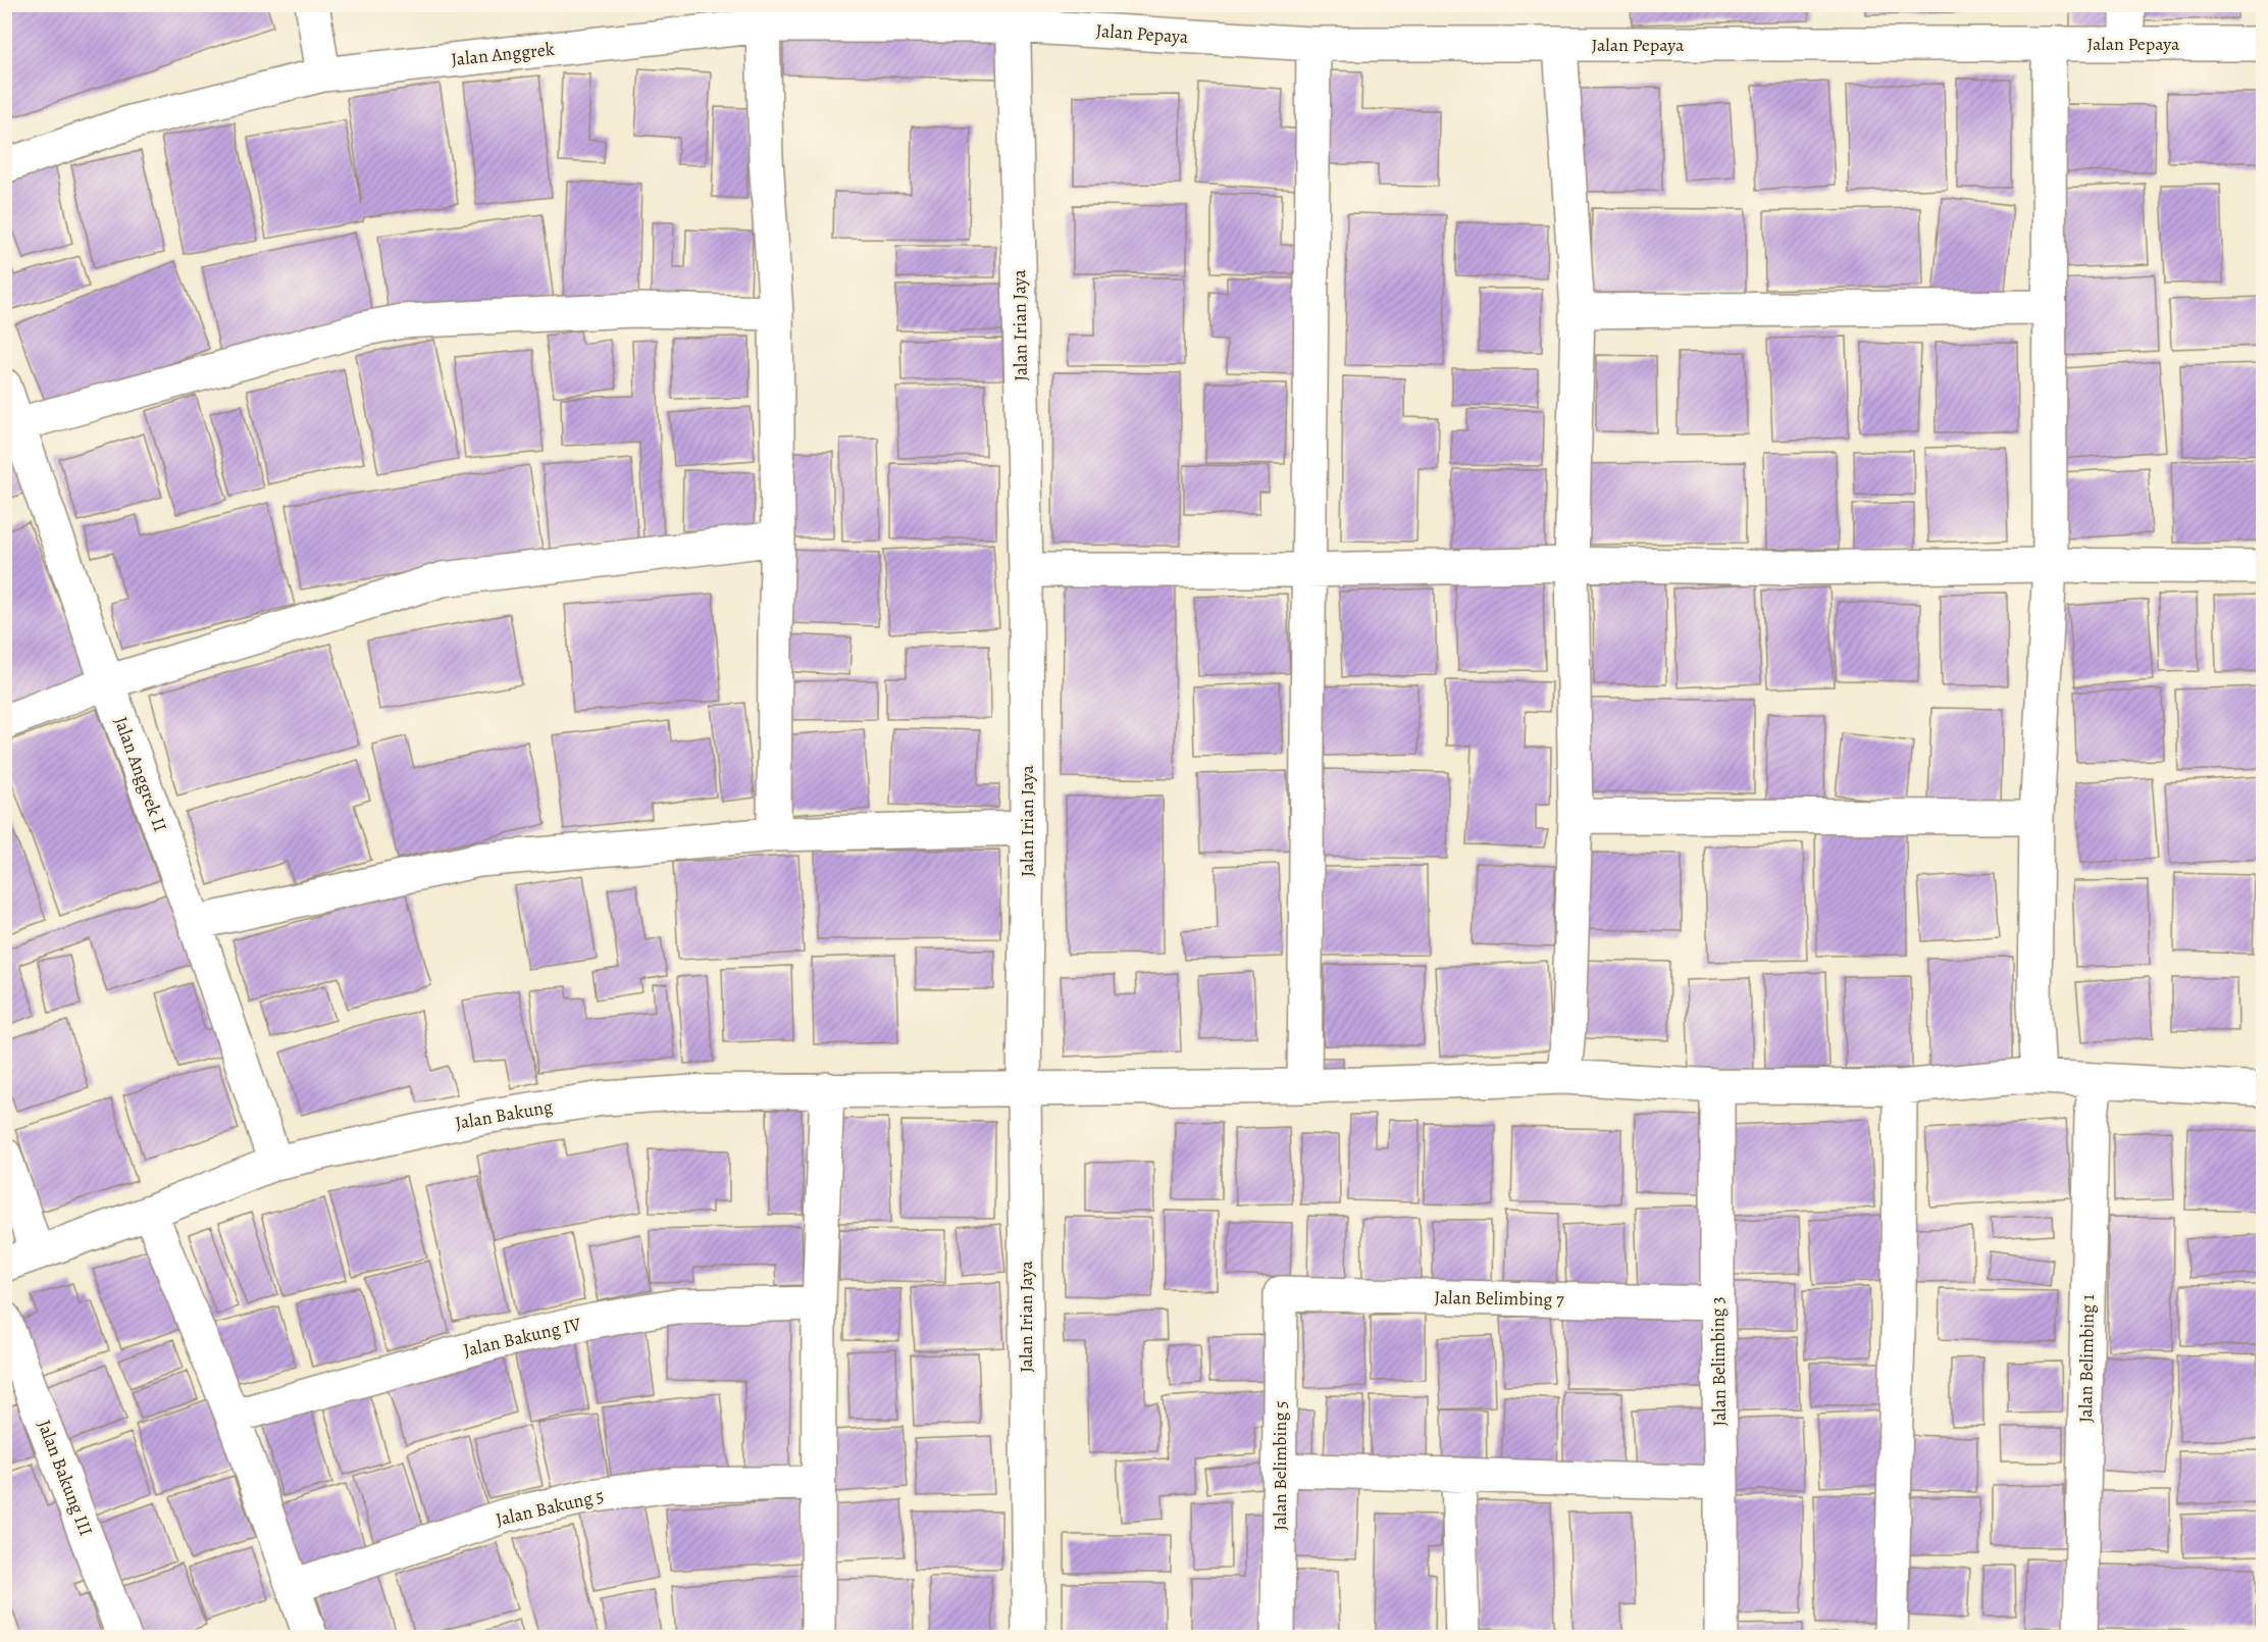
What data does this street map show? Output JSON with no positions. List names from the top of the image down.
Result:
{
  "streets": {
    "street": [
      "Jalan Pepaya",
      "Jalan Anggrek",
      "Jalan Irian Jaya",
      "Jalan Anggrek II",
      "Jalan Bakung",
      "Jalan Belimbing 7",
      "Jalan Bakung IV",
      "Jalan Belimbing 1",
      "Jalan Belimbing 3",
      "Jalan Belimbing 5",
      "Jalan Bakung III",
      "Jalan Bakung 5"
    ]
  },
  "crossings": [
    ["Jalan Pepaya", "Jalan Anggrek"],
    ["Jalan Pepaya", "Jalan Irian Jaya"],
    ["Jalan Anggrek", "Jalan Irian Jaya"],
    ["Jalan Irian Jaya", "Jalan Bakung"],
    ["Jalan Anggrek II", "Jalan Bakung"],
    ["Jalan Bakung", "Jalan Belimbing 1"],
    ["Jalan Bakung", "Jalan Belimbing 3"],
    ["Jalan Belimbing 7", "Jalan Belimbing 3"],
    ["Jalan Belimbing 7", "Jalan Belimbing 5"]
  ]
}
